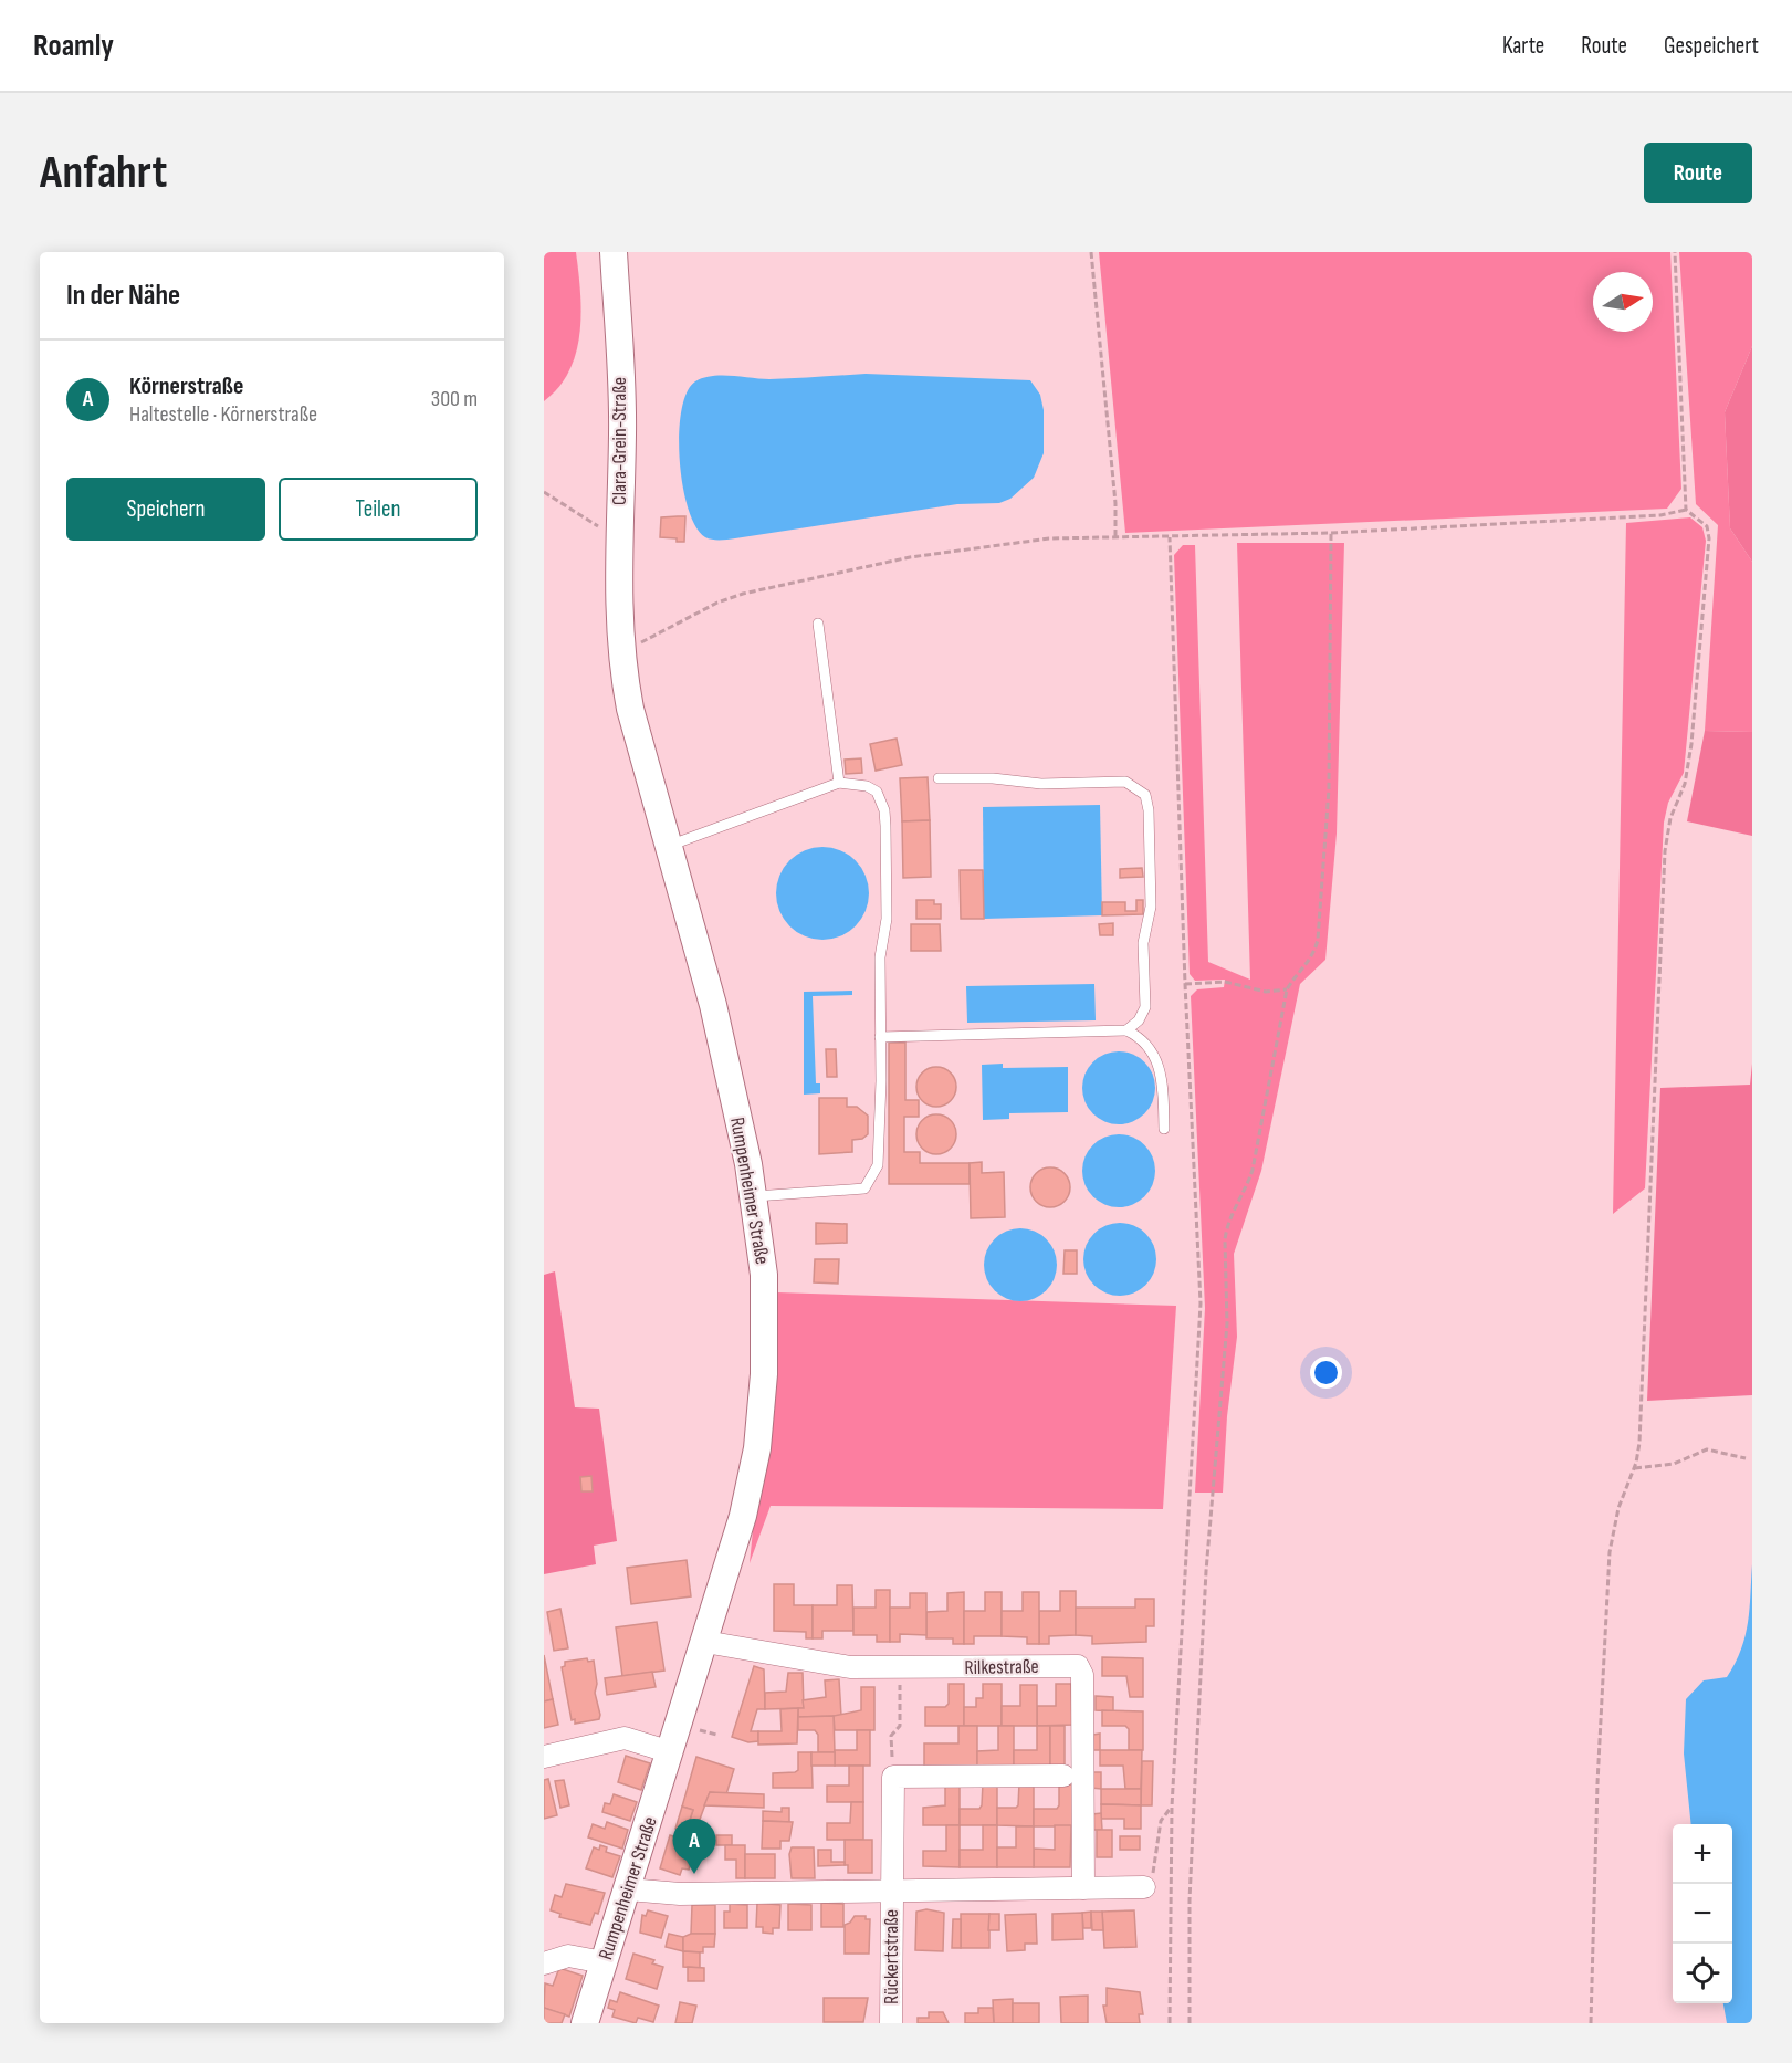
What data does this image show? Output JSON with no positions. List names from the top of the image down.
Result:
{
  "streets": {
    "street": [
      "Clara-Grein-Straße",
      "Rumpenheimer Straße",
      "Rilkestraße",
      "Rückertstraße"
    ]
  },
  "crossings": [
    ["Clara-Grein-Straße", "Rumpenheimer Straße"],
    ["Rumpenheimer Straße", "Rilkestraße"]
  ],
  "north": "right",
  "page": {
    "header": "Roamly",
    "nav": ["Karte", "Route", "Gespeichert"],
    "buttons": [
      "Route",
      ["Speichern", "Teilen"]
    ],
    "title": "Anfahrt",
    "heading": "In der Nähe",
    "list": [
      {
        "mark": "A",
        "name": "Körnerstraße",
        "note": "Haltestelle · Körnerstraße",
        "value": "300 m"
      }
    ],
    "pins": "A",
    "map_buttons": ["+", "−"]
  }
}
